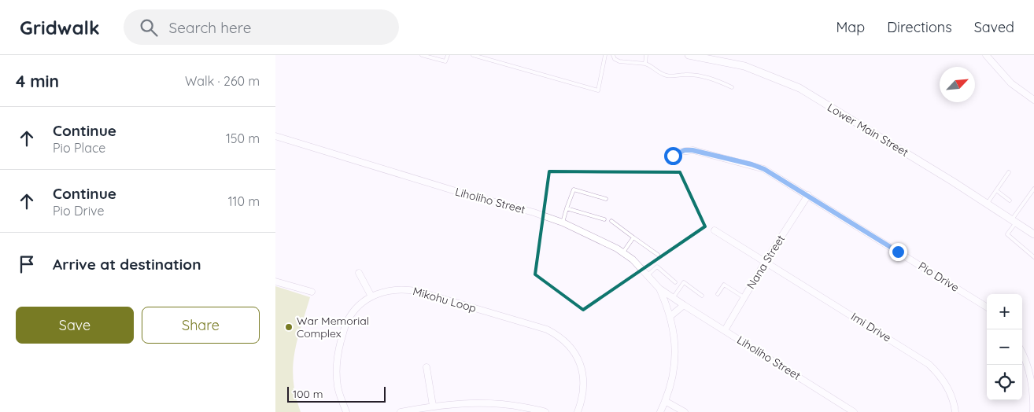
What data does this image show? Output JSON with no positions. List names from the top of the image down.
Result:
{
  "streets": {
    "street": [
      "Lower Main Street",
      "Liholiho Street",
      "Nana Street",
      "Pio Drive",
      "Mikohu Loop",
      "Imi Drive"
    ]
  },
  "crossings": [
    ["Liholiho Street", "Nana Street"],
    ["Nana Street", "Pio Drive"],
    ["Nana Street", "Imi Drive"]
  ],
  "places": ["War Memorial Complex"],
  "scale_bar": "100 m",
  "north": "top right",
  "page": {
    "header": "Gridwalk",
    "search": "Search here",
    "nav": ["Map", "Directions", "Saved"],
    "heading": ["4 min", "Walk · 260 m"],
    "list": [
      ["Continue", "Pio Place", "150 m"],
      ["Continue", "Pio Drive", "110 m"],
      "Arrive at destination"
    ],
    "map_buttons": ["+", "−"],
    "buttons": ["Save", "Share"],
    "scale": "100 m"
  }
}
